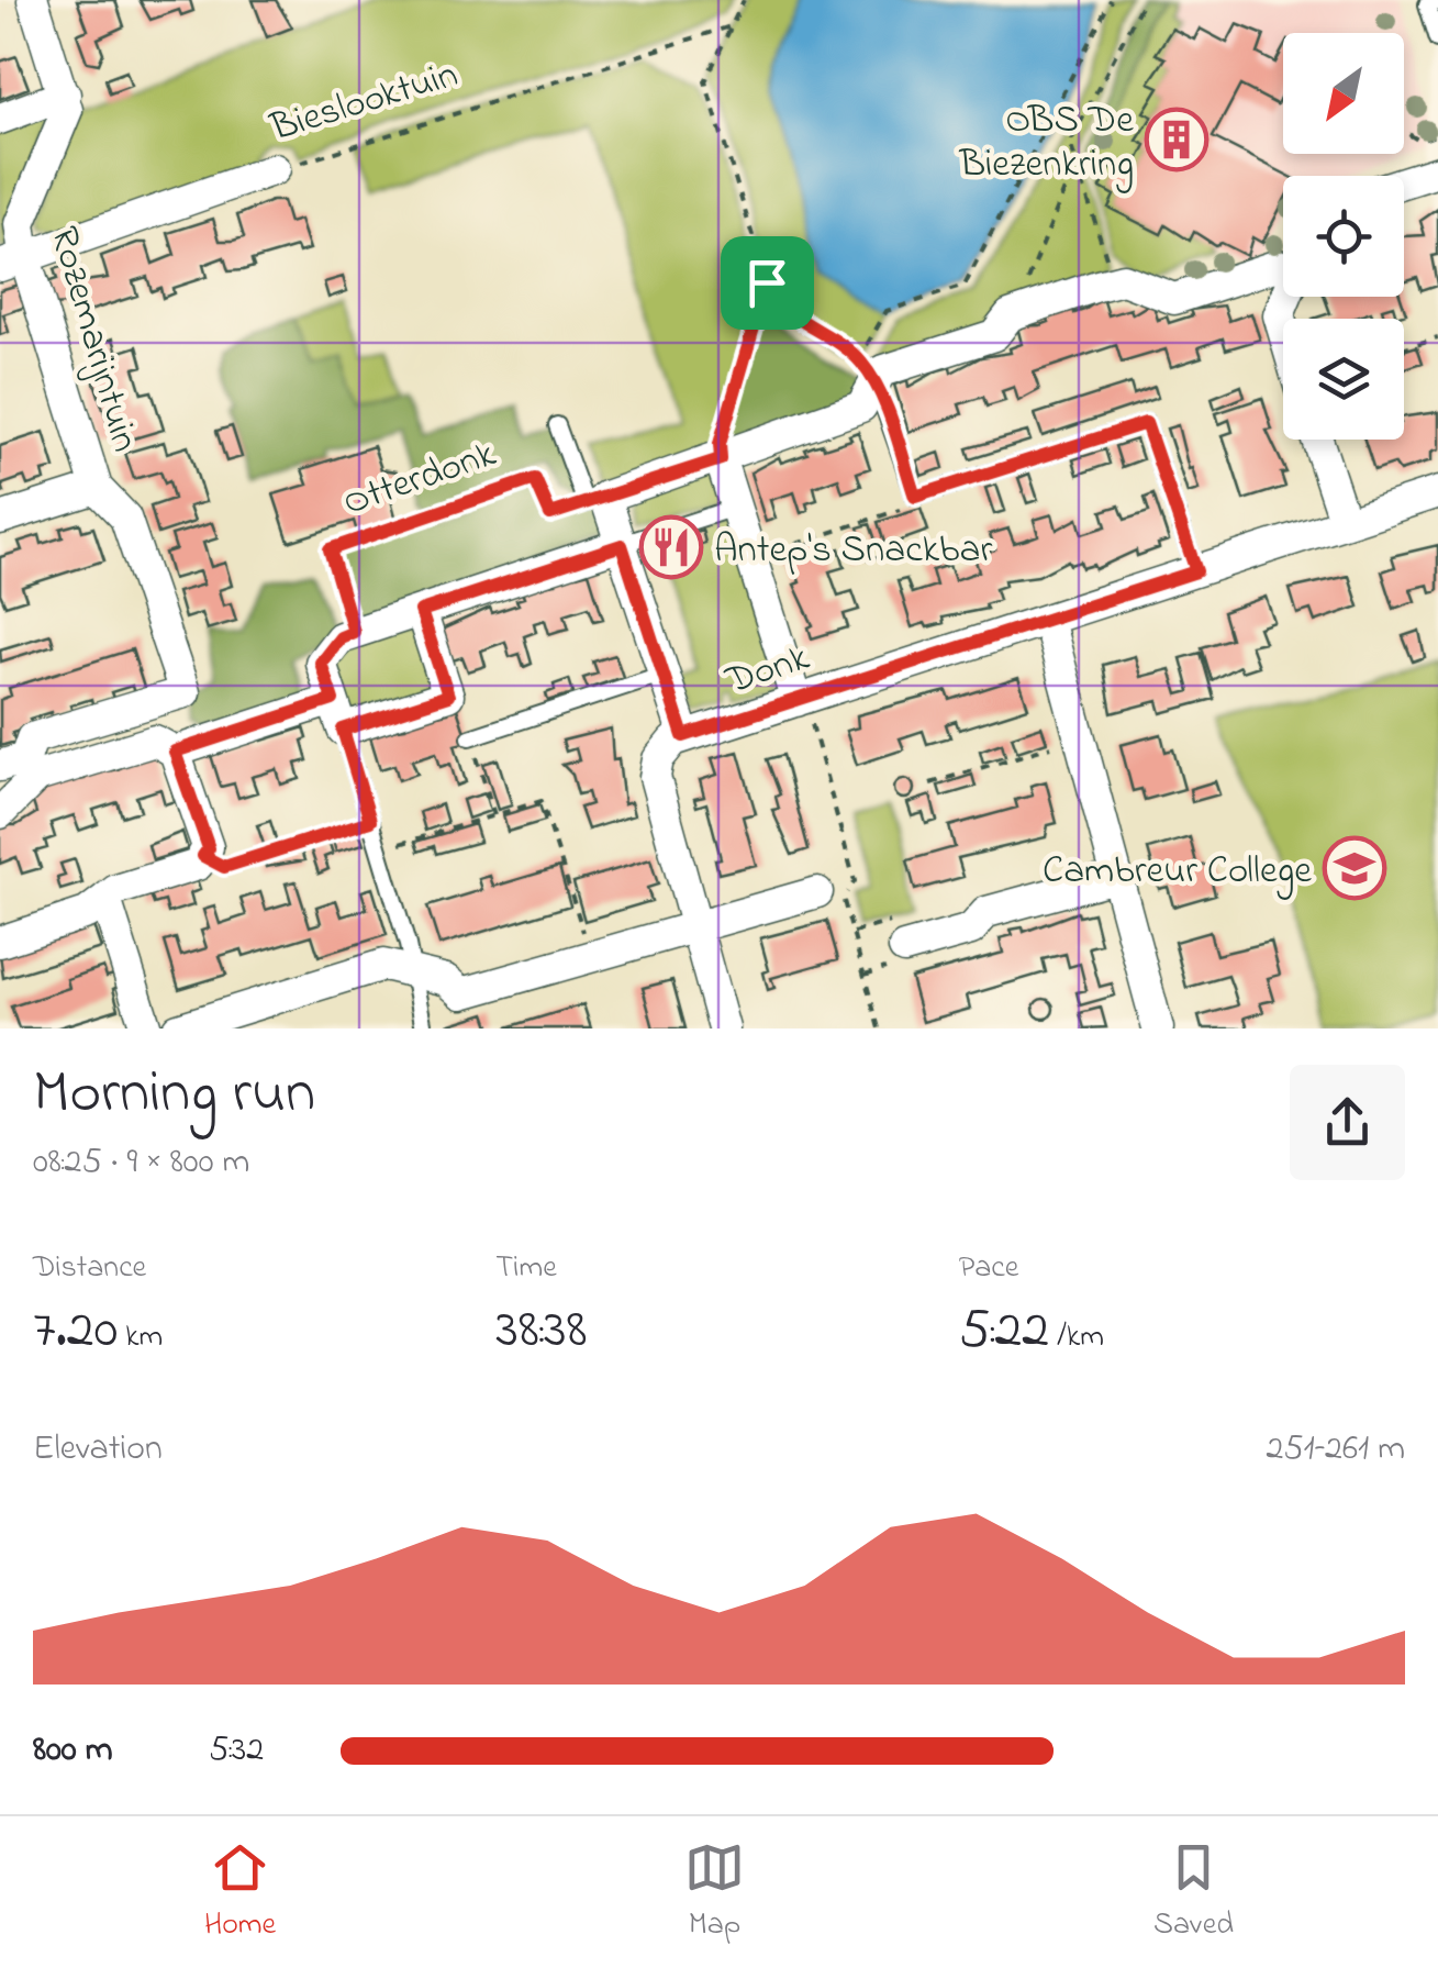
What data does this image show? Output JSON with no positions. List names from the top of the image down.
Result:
{
  "streets": {
    "street": ["Bieslooktuin", "Rozemarijntuin", "Donk"],
    "path": ["Otterdonk"]
  },
  "crossings": [
    ["Bieslooktuin", "Rozemarijntuin"]
  ],
  "places": {
    "building": ["OBS De Biezenkring"],
    "restaurant": ["Antep's Snackbar"],
    "school or university": ["Cambreur College"]
  },
  "north": "bottom left",
  "page": {
    "heading": ["Morning run", "08:25 · 9 × 800 m"],
    "stats": [
      ["Distance", "7.20 km"],
      ["Time", "38:38"],
      ["Pace", "5:22 /km"]
    ],
    "chart": ["Elevation", "251–261 m"],
    "list": [
      {
        "name": "800 m",
        "note": "5:32"
      }
    ],
    "tabs": ["Home", "Map", "Saved"]
  }
}
